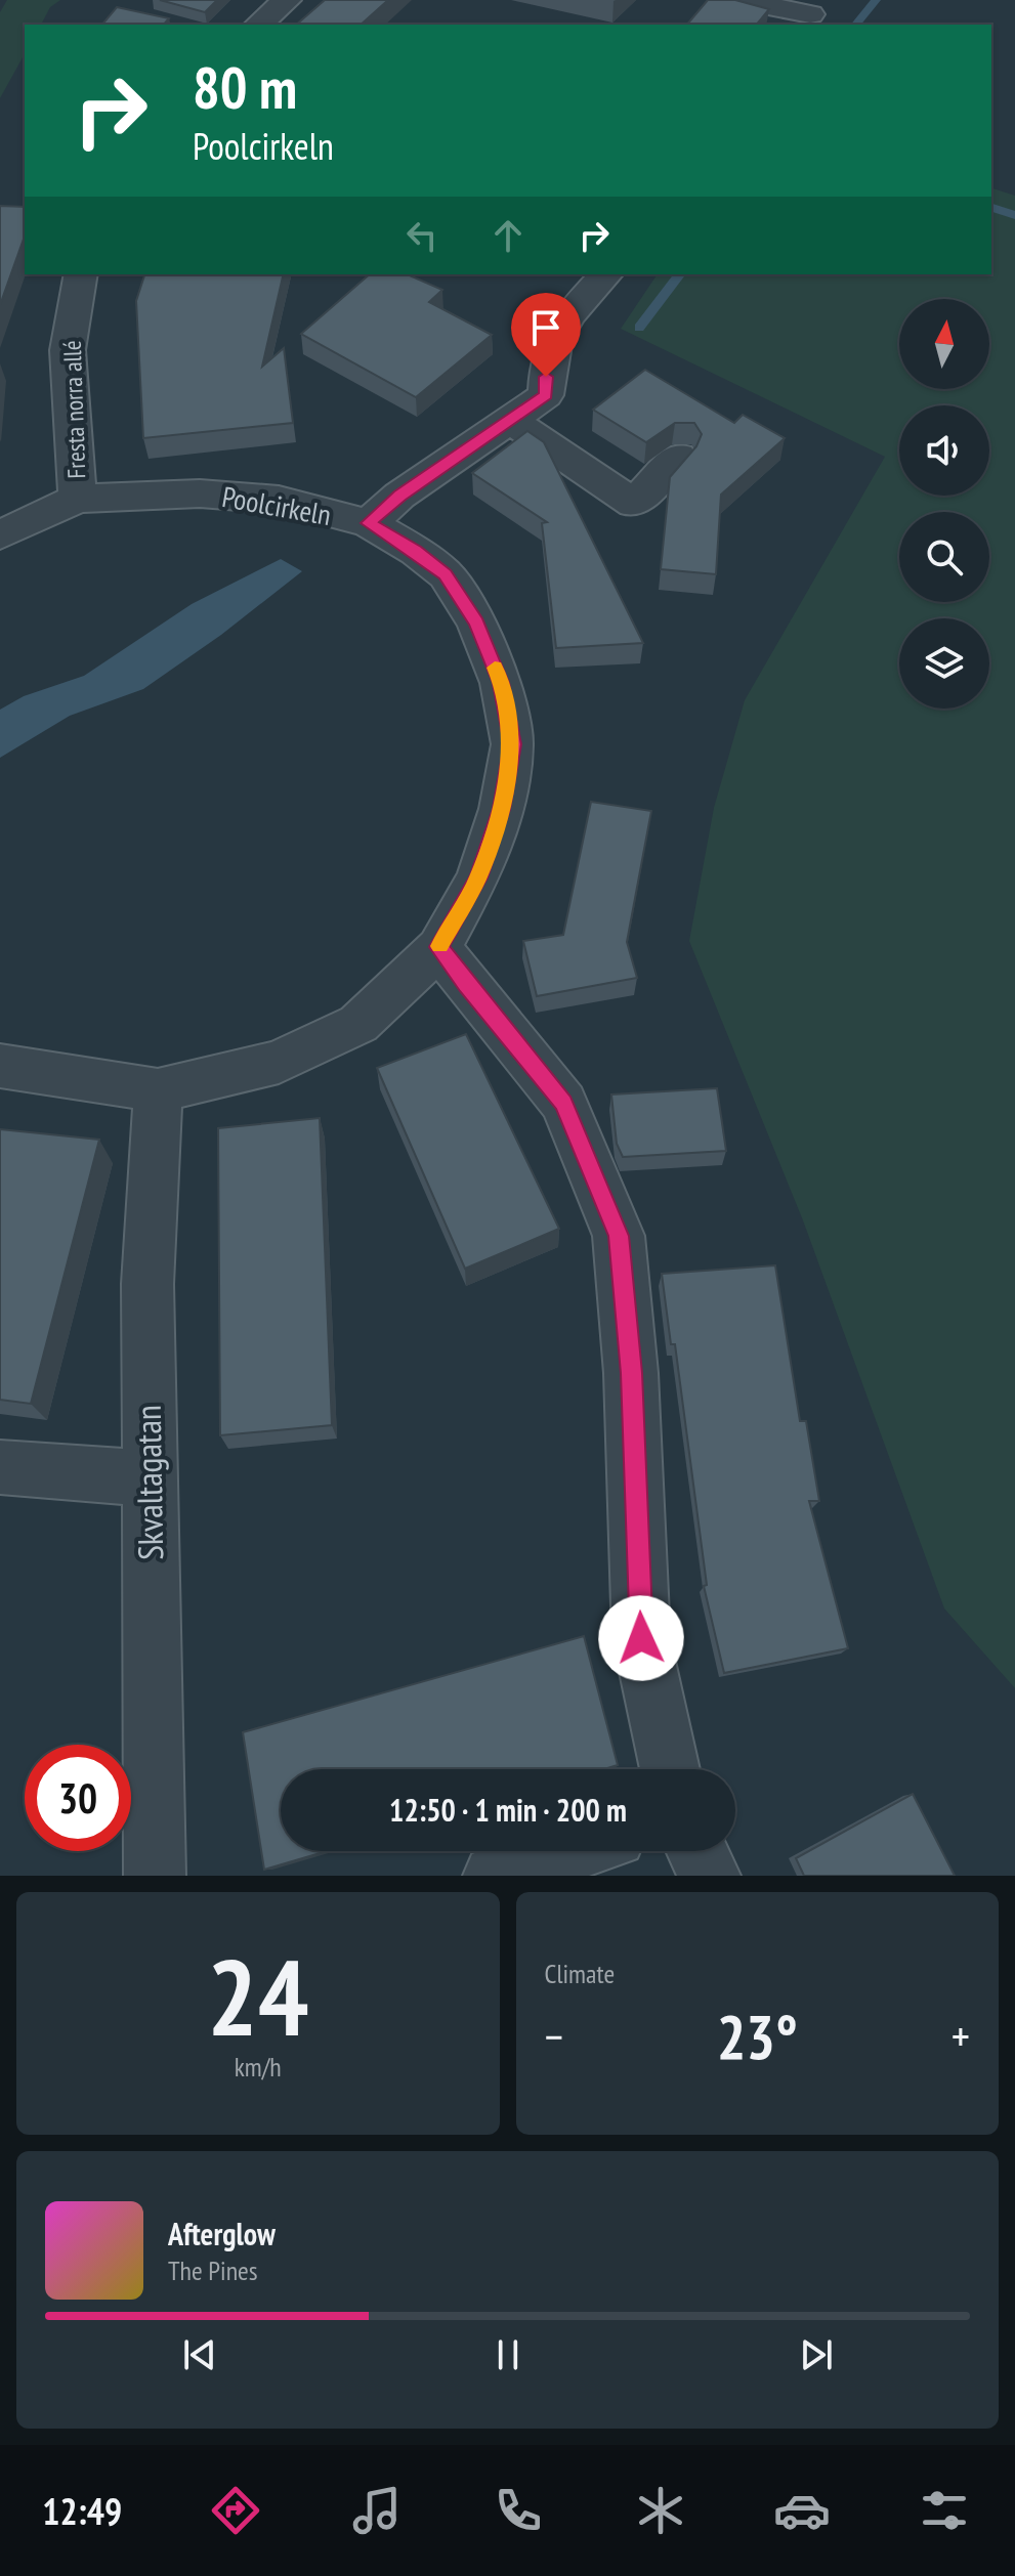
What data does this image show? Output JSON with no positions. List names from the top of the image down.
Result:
{
  "streets": {
    "street": ["Fresta norra allé", "Poolcirkeln", "Skvaltagatan"]
  },
  "crossings": [
    ["Fresta norra allé", "Poolcirkeln"],
    ["Poolcirkeln", "Skvaltagatan"]
  ],
  "north": "top",
  "page": {
    "turn": ["80 m", "Poolcirkeln"],
    "limit": "30",
    "trip": "12:50 · 1 min · 200 m",
    "tile": [
      ["24", "km/h"],
      "Climate"
    ],
    "heat": ["−", "23°", "+"],
    "song": ["Afterglow", "The Pines"],
    "tabs": "12:49"
  }
}
